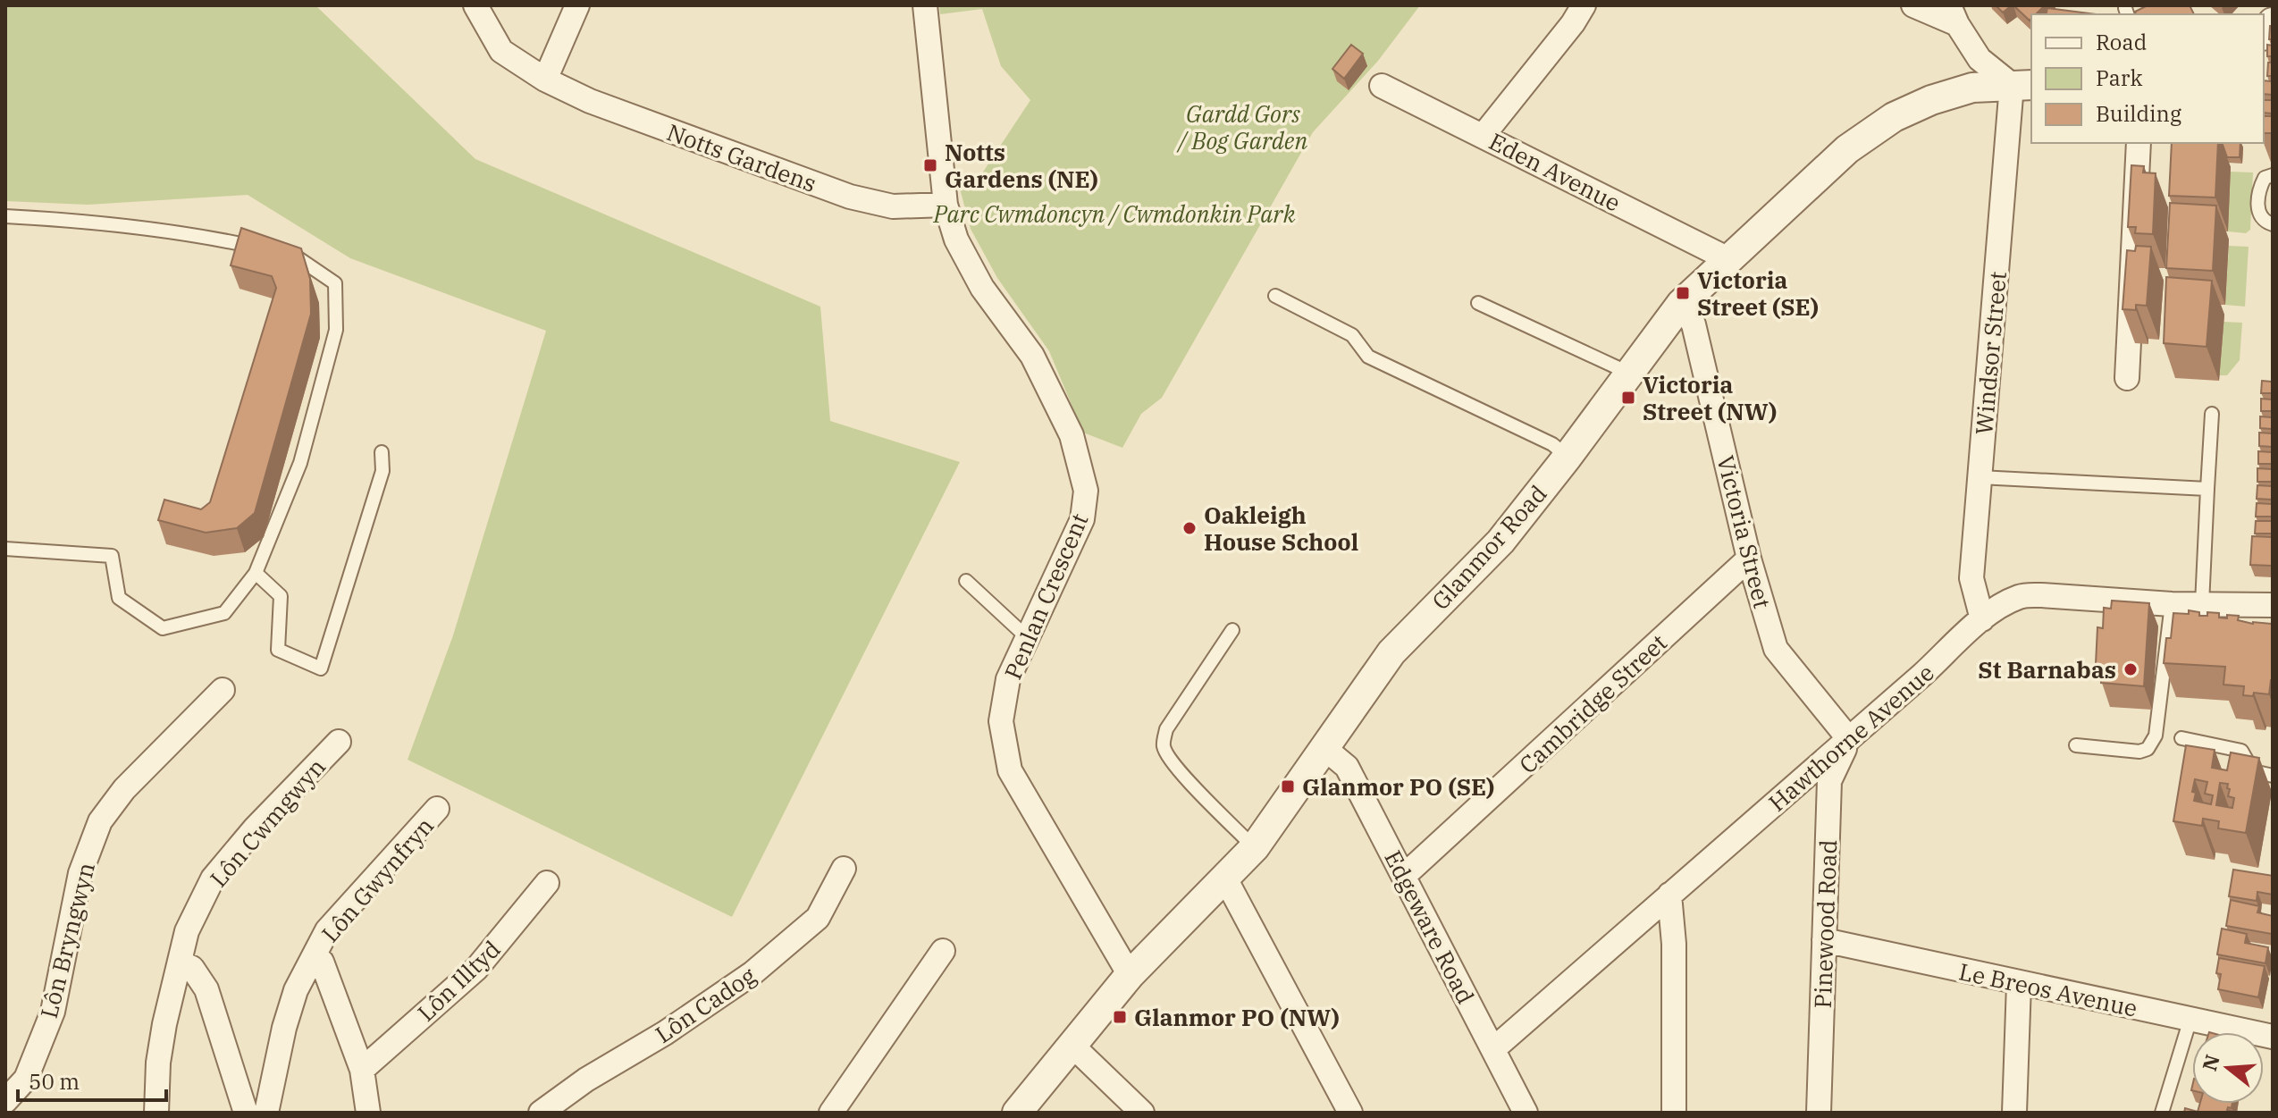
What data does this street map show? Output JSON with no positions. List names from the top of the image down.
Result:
{
  "streets": {
    "street": [
      "Notts Gardens",
      "Eden Avenue",
      "Windsor Street",
      "Victoria Street",
      "Glanmor Road",
      "Penlan Crescent",
      "Cambridge Street",
      "Hawthorne Avenue",
      "Lôn Cwmgwyn",
      "Lôn Gwynfryn",
      "Pinewood Road",
      "Edgeware Road",
      "Lôn Bryngwyn",
      "Lôn Illtyd",
      "Le Breos Avenue",
      "Lôn Cadog"
    ]
  },
  "crossings": [
    ["Notts Gardens", "Penlan Crescent"],
    ["Eden Avenue", "Glanmor Road"],
    ["Windsor Street", "Glanmor Road"],
    ["Windsor Street", "Hawthorne Avenue"],
    ["Victoria Street", "Glanmor Road"],
    ["Victoria Street", "Cambridge Street"],
    ["Victoria Street", "Hawthorne Avenue"],
    ["Victoria Street", "Pinewood Road"],
    ["Glanmor Road", "Penlan Crescent"],
    ["Glanmor Road", "Edgeware Road"],
    ["Cambridge Street", "Edgeware Road"],
    ["Hawthorne Avenue", "Pinewood Road"],
    ["Hawthorne Avenue", "Edgeware Road"],
    ["Pinewood Road", "Le Breos Avenue"]
  ],
  "parks": ["Gardd Gors / Bog Garden", "Parc Cwmdoncyn / Cwmdonkin Park"],
  "places": {
    "transit": [
      "Notts Gardens (NE)",
      "Victoria Street (SE)",
      "Victoria Street (NW)",
      "Glanmor PO (SE)",
      "Glanmor PO (NW)"
    ],
    "other": ["Oakleigh House School", "St Barnabas"]
  },
  "legend": ["Road", "Park", "Building"],
  "scale_bar": "50 m",
  "north": "left"
}
